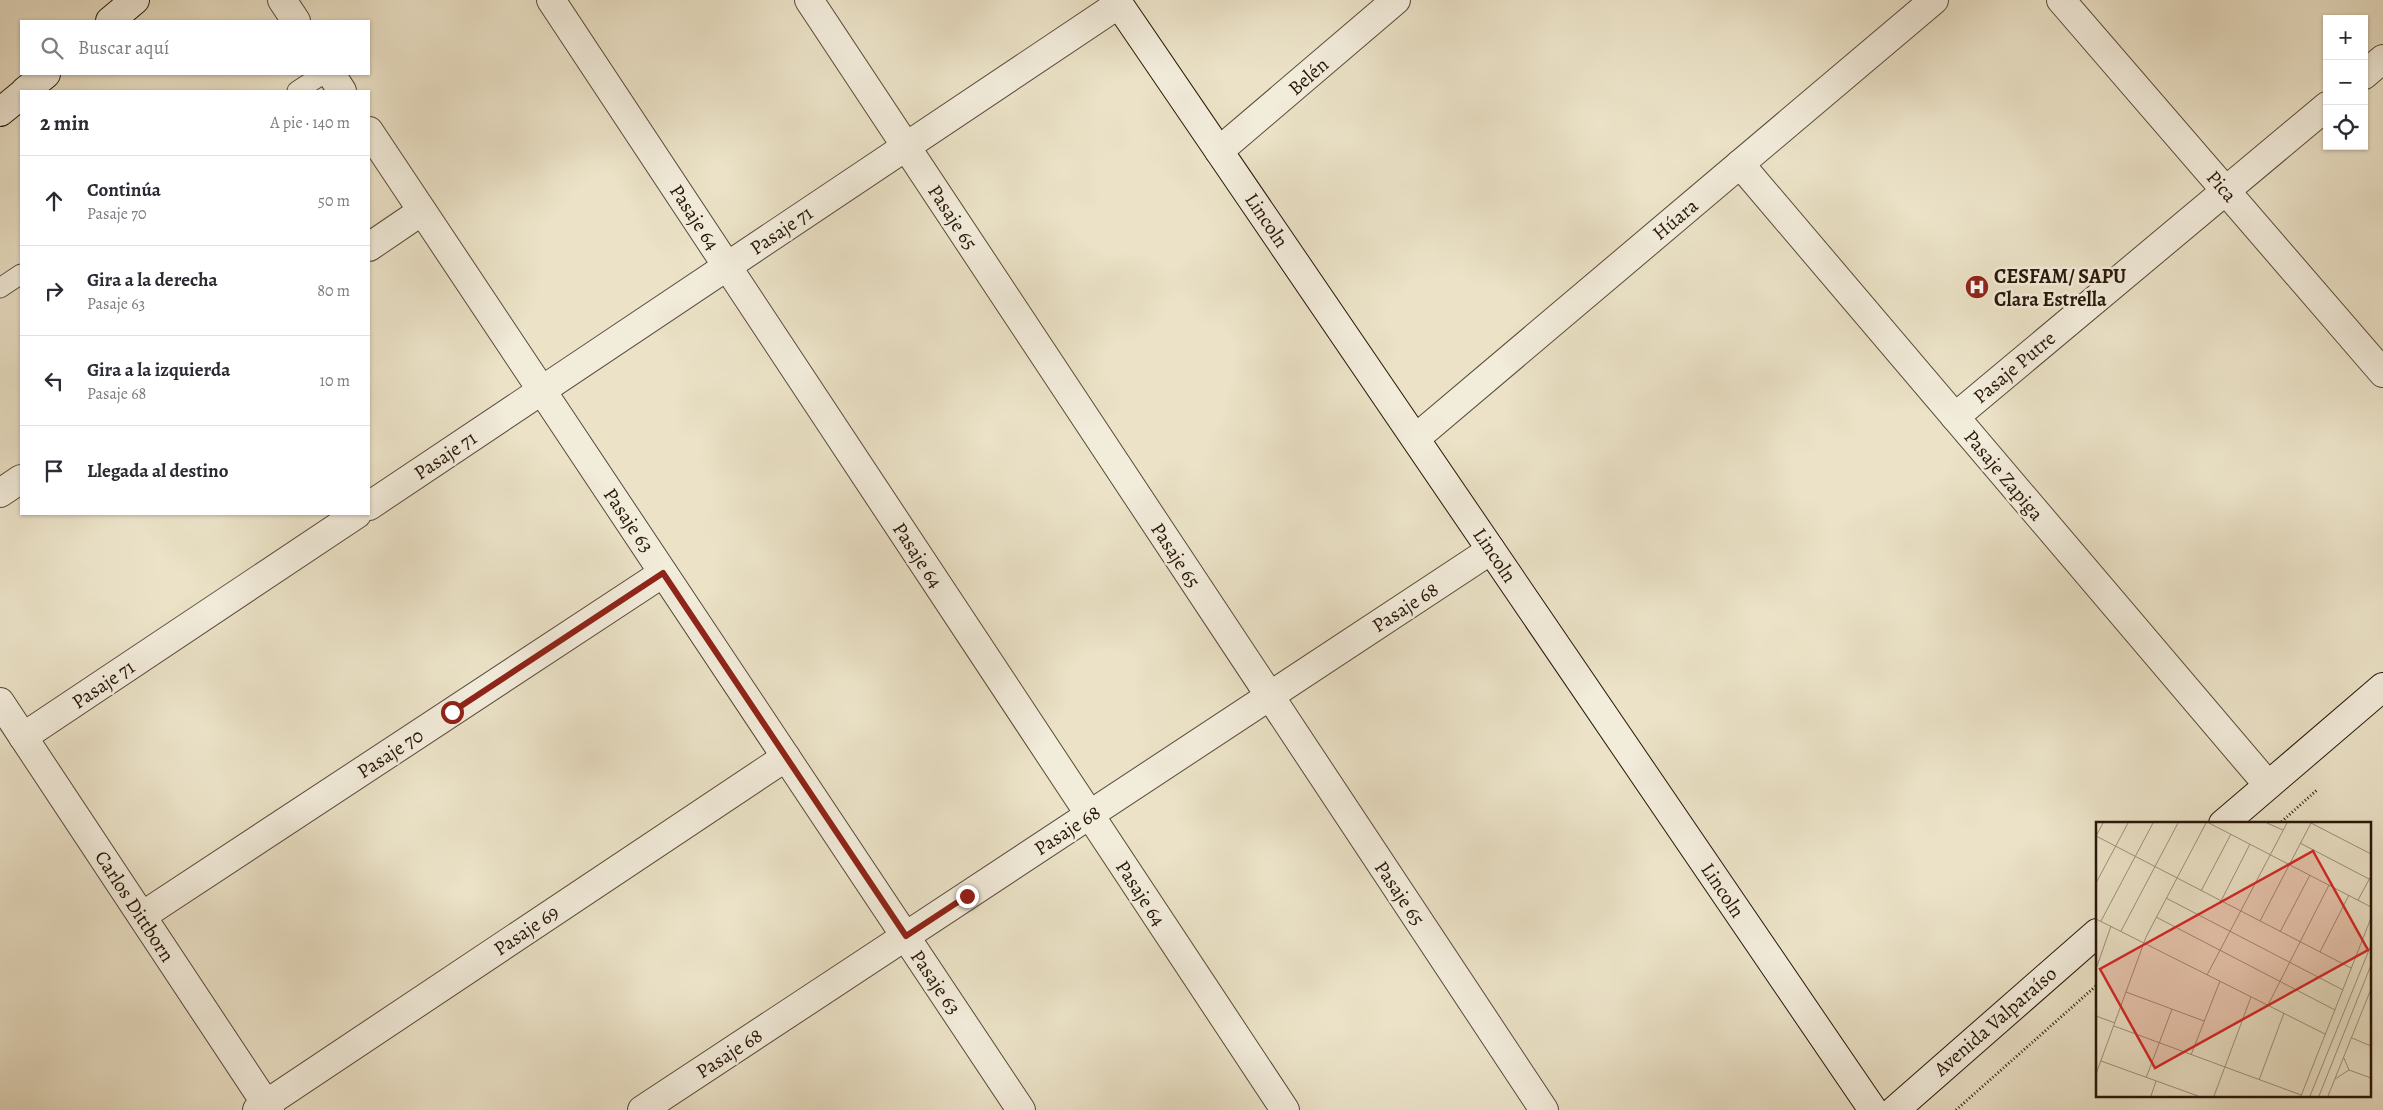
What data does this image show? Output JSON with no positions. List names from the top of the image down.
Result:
{
  "streets": {
    "street": [
      "Belén",
      "Pica",
      "Pasaje 64",
      "Pasaje 65",
      "Húara",
      "Lincoln",
      "Pasaje 71",
      "Pasaje Putre",
      "Pasaje Zapiga",
      "Pasaje 63",
      "Pasaje 68",
      "Pasaje 70",
      "Carlos Dittborn",
      "Pasaje 69",
      "Avenida Valparaíso"
    ]
  },
  "crossings": [
    ["Belén", "Lincoln"],
    ["Pica", "Pasaje Putre"],
    ["Pasaje 64", "Pasaje 71"],
    ["Pasaje 64", "Pasaje 68"],
    ["Pasaje 65", "Pasaje 71"],
    ["Pasaje 65", "Pasaje 68"],
    ["Húara", "Lincoln"],
    ["Húara", "Pasaje Zapiga"],
    ["Lincoln", "Pasaje 71"],
    ["Lincoln", "Pasaje 68"],
    ["Pasaje 71", "Pasaje 63"],
    ["Pasaje 71", "Carlos Dittborn"],
    ["Pasaje Putre", "Pasaje Zapiga"],
    ["Pasaje 63", "Pasaje 68"],
    ["Pasaje 63", "Pasaje 70"],
    ["Pasaje 63", "Pasaje 69"],
    ["Pasaje 70", "Carlos Dittborn"],
    ["Carlos Dittborn", "Pasaje 69"]
  ],
  "places": {
    "hospital": ["CESFAM/ SAPU Clara Estrella"]
  },
  "page": {
    "map_buttons": ["+", "−"],
    "search": "Buscar aquí",
    "heading": ["2 min", "A pie · 140 m"],
    "list": [
      ["Continúa", "Pasaje 70", "50 m"],
      ["Gira a la derecha", "Pasaje 63", "80 m"],
      ["Gira a la izquierda", "Pasaje 68", "10 m"],
      "Llegada al destino"
    ]
  }
}
